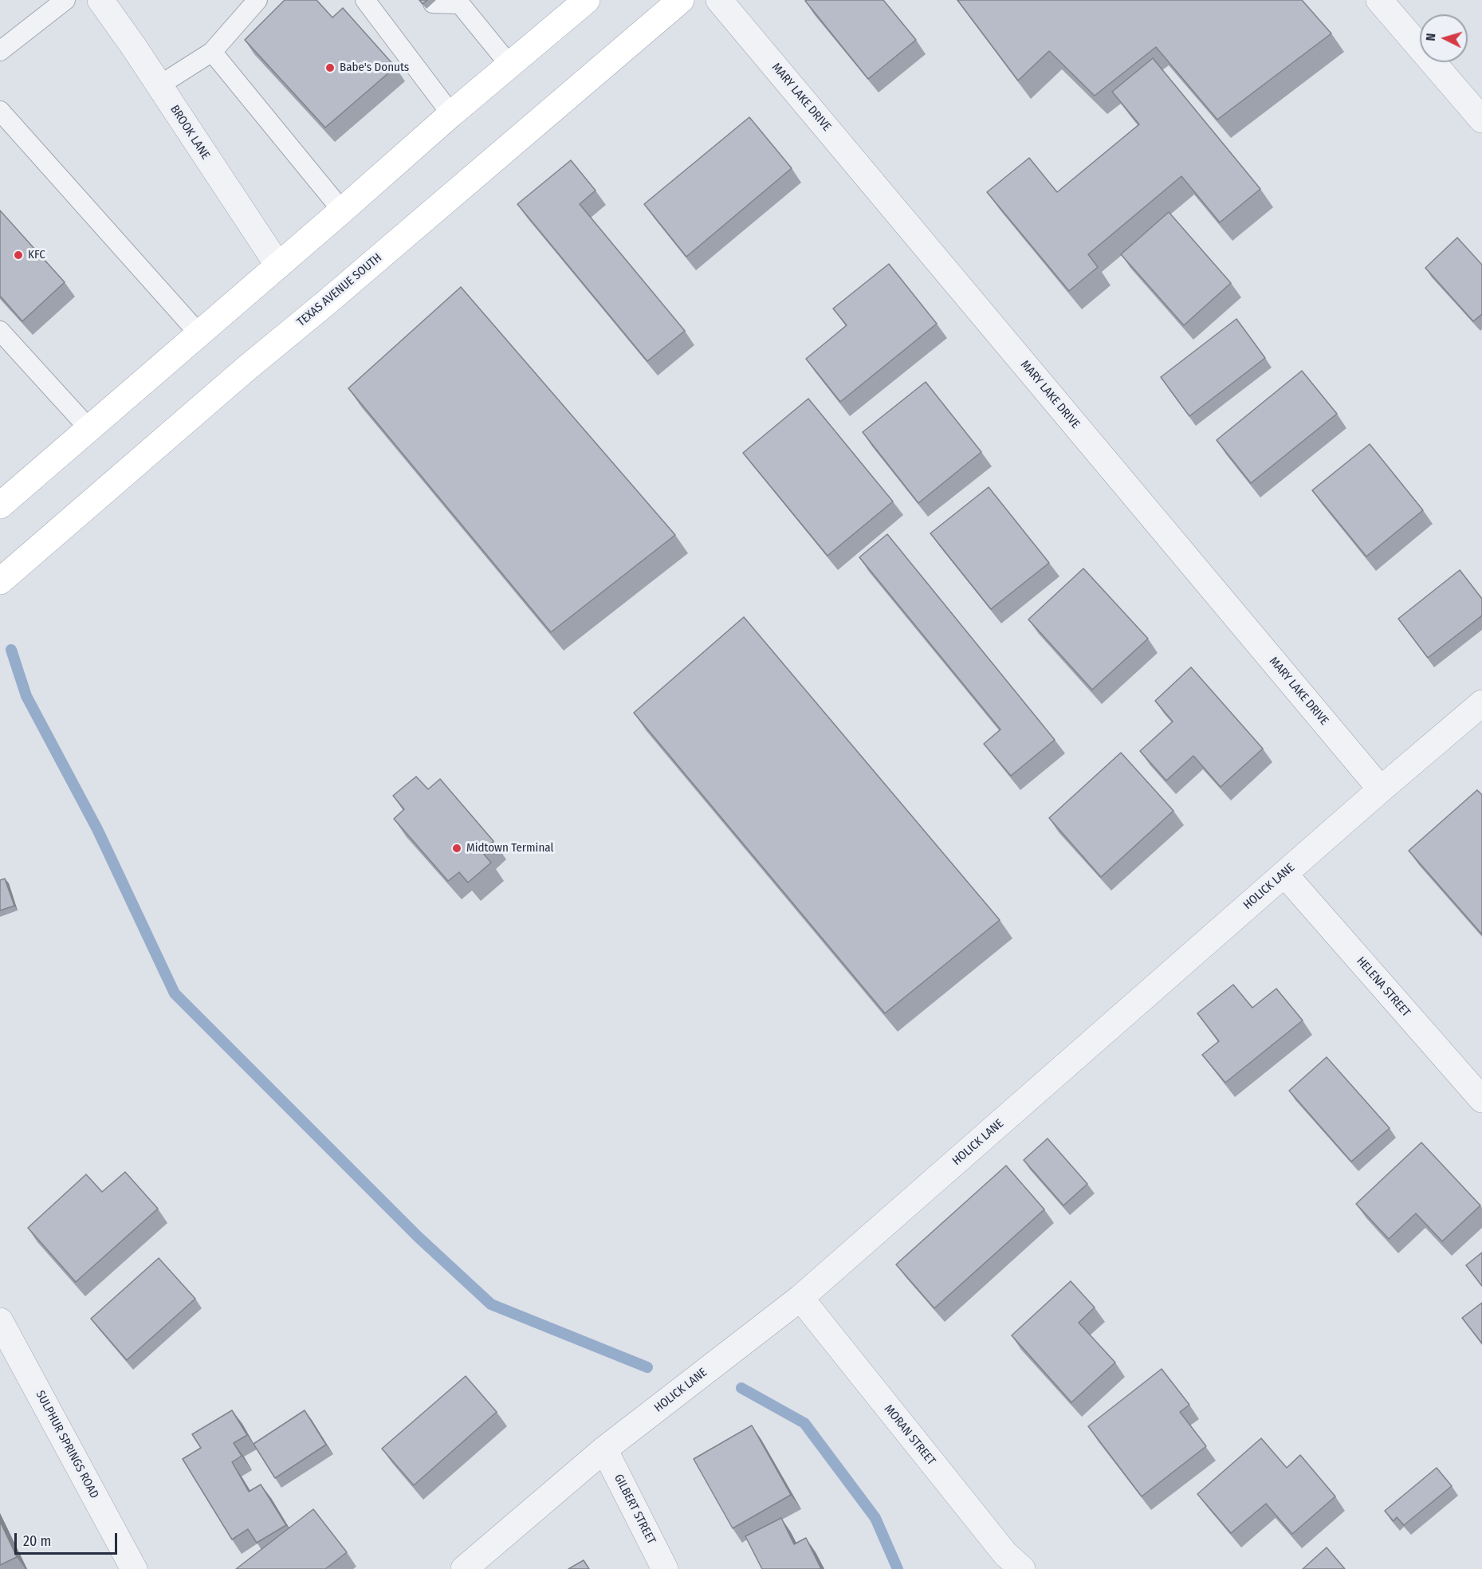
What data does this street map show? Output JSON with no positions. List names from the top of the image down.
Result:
{
  "streets": {
    "main road": ["TEXAS AVENUE SOUTH"],
    "street": [
      "MARY LAKE DRIVE",
      "BROOK LANE",
      "HOLICK LANE",
      "HELENA STREET",
      "MORAN STREET",
      "SULPHUR SPRINGS ROAD",
      "GILBERT STREET"
    ]
  },
  "crossings": [
    ["MARY LAKE DRIVE", "HOLICK LANE"],
    ["HOLICK LANE", "HELENA STREET"],
    ["HOLICK LANE", "MORAN STREET"],
    ["HOLICK LANE", "GILBERT STREET"]
  ],
  "places": ["Babe's Donuts", "KFC", "Midtown Terminal"],
  "scale_bar": "20 m",
  "north": "left"
}
